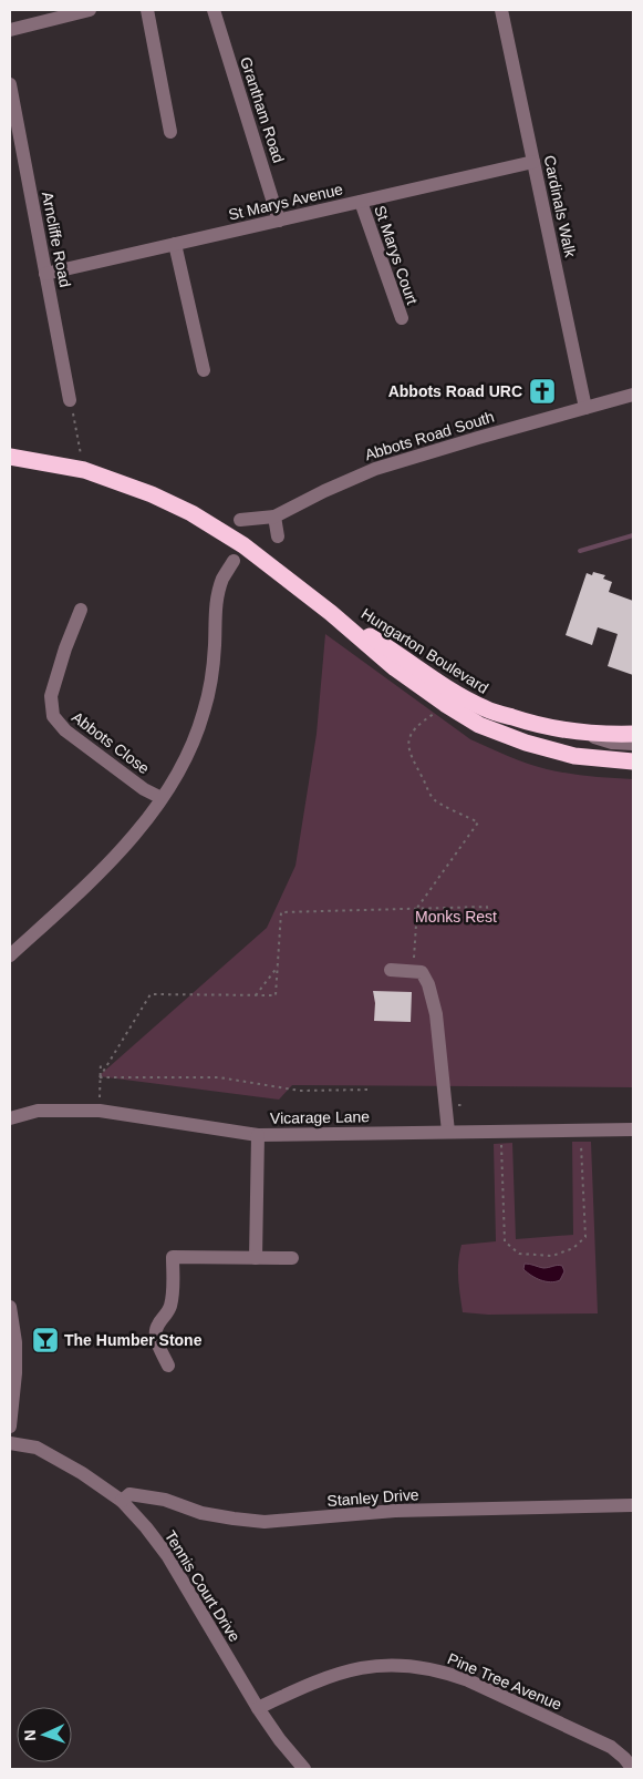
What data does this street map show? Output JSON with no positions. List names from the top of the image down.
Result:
{
  "streets": {
    "highway": ["Hungarton Boulevard"],
    "street": [
      "Grantham Road",
      "St Marys Avenue",
      "Cardinals Walk",
      "Arncliffe Road",
      "St Marys Court",
      "Abbots Road South",
      "Abbots Close",
      "Vicarage Lane",
      "Stanley Drive",
      "Tennis Court Drive",
      "Pine Tree Avenue"
    ]
  },
  "crossings": [
    ["Grantham Road", "St Marys Avenue"],
    ["St Marys Avenue", "Cardinals Walk"],
    ["St Marys Avenue", "Arncliffe Road"],
    ["St Marys Avenue", "St Marys Court"],
    ["Cardinals Walk", "Abbots Road South"],
    ["Stanley Drive", "Tennis Court Drive"],
    ["Tennis Court Drive", "Pine Tree Avenue"]
  ],
  "parks": ["Monks Rest"],
  "places": {
    "church": ["Abbots Road URC"],
    "bar": ["The Humber Stone"]
  },
  "north": "left"
}
